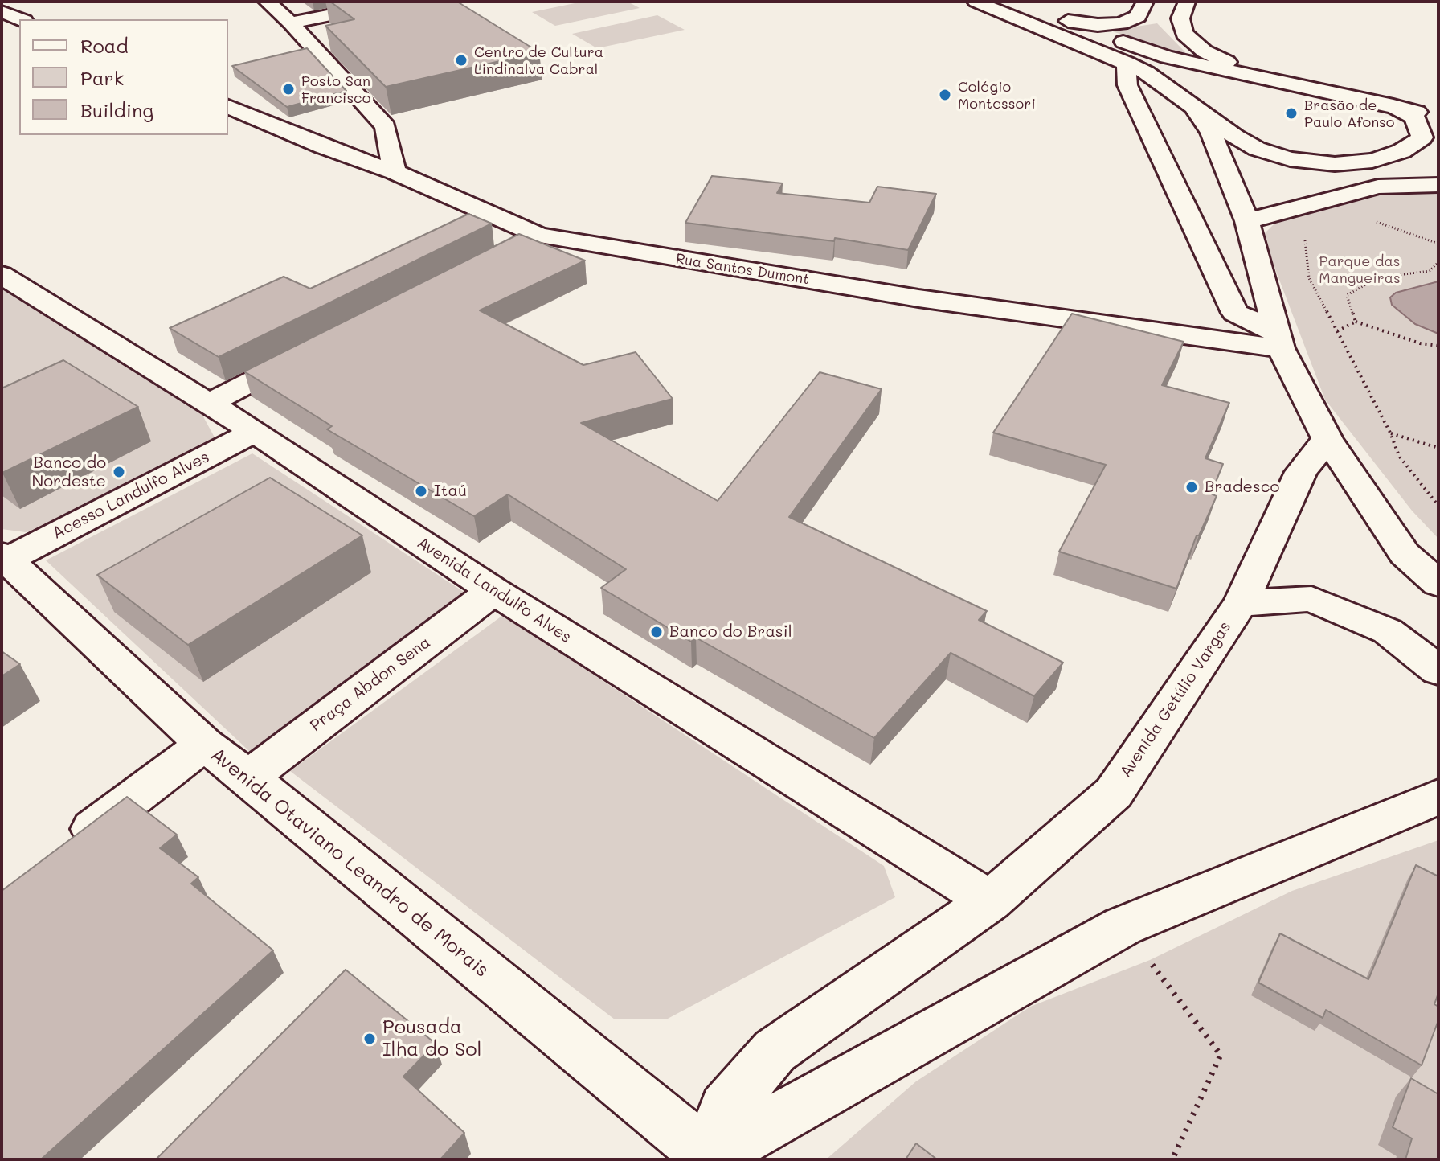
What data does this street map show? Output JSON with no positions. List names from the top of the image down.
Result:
{
  "streets": {
    "street": [
      "Rua Santos Dumont",
      "Acesso Landulfo Alves",
      "Avenida Landulfo Alves",
      "Praça Abdon Sena",
      "Avenida Getúlio Vargas",
      "Avenida Otaviano Leandro de Morais"
    ]
  },
  "crossings": [
    ["Acesso Landulfo Alves", "Avenida Landulfo Alves"],
    ["Acesso Landulfo Alves", "Avenida Otaviano Leandro de Morais"],
    ["Avenida Landulfo Alves", "Praça Abdon Sena"],
    ["Avenida Landulfo Alves", "Avenida Getúlio Vargas"],
    ["Praça Abdon Sena", "Avenida Otaviano Leandro de Morais"],
    ["Avenida Getúlio Vargas", "Avenida Otaviano Leandro de Morais"]
  ],
  "parks": ["Parque das Mangueiras"],
  "places": [
    "Centro de Cultura Lindinalva Cabral",
    "Posto San Francisco",
    "Colégio Montessori",
    "Brasão de Paulo Afonso",
    "Banco do Nordeste",
    "Bradesco",
    "Itaú",
    "Banco do Brasil",
    "Pousada Ilha do Sol"
  ],
  "legend": ["Road", "Park", "Building"]
}
